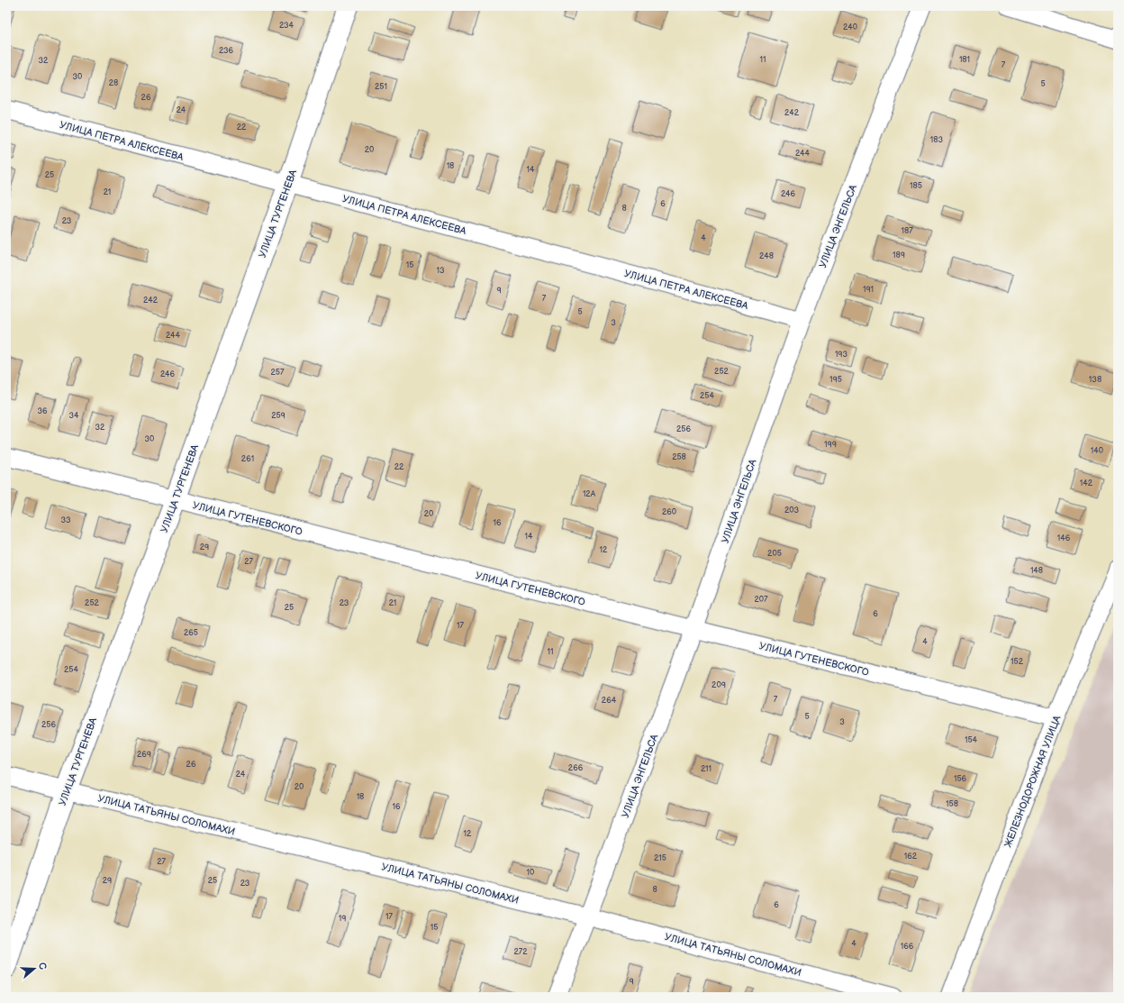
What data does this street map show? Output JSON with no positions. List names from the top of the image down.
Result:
{
  "streets": {
    "main road": ["УЛИЦА ТУРГЕНЕВА"],
    "street": [
      "УЛИЦА ПЕТРА АЛЕКСЕЕВА",
      "УЛИЦА ЭНГЕЛЬСА",
      "УЛИЦА ГУТЕНЕВСКОГО",
      "ЖЕЛЕЗНОДОРОЖНАЯ УЛИЦА",
      "УЛИЦА ТАТЬЯНЫ СОЛОМАХИ"
    ]
  },
  "crossings": [
    ["УЛИЦА ПЕТРА АЛЕКСЕЕВА", "УЛИЦА ТУРГЕНЕВА"],
    ["УЛИЦА ПЕТРА АЛЕКСЕЕВА", "УЛИЦА ЭНГЕЛЬСА"],
    ["УЛИЦА ТУРГЕНЕВА", "УЛИЦА ГУТЕНЕВСКОГО"],
    ["УЛИЦА ТУРГЕНЕВА", "УЛИЦА ТАТЬЯНЫ СОЛОМАХИ"],
    ["УЛИЦА ЭНГЕЛЬСА", "УЛИЦА ГУТЕНЕВСКОГО"],
    ["УЛИЦА ЭНГЕЛЬСА", "УЛИЦА ТАТЬЯНЫ СОЛОМАХИ"],
    ["УЛИЦА ГУТЕНЕВСКОГО", "ЖЕЛЕЗНОДОРОЖНАЯ УЛИЦА"]
  ],
  "house_numbers": [
    "234",
    "240",
    "236",
    "11",
    "181",
    "32",
    "7",
    "30",
    "28",
    "5",
    "251",
    "26",
    "24",
    "242",
    "22",
    "183",
    "20",
    "244",
    "18",
    "14",
    "25",
    "185",
    "21",
    "246",
    "6",
    "8",
    "23",
    "187",
    "4",
    "189",
    "248",
    "15",
    "13",
    "191",
    "9",
    "7",
    "242",
    "5",
    "3",
    "244",
    "193",
    "252",
    "257",
    "246",
    "195",
    "138",
    "254",
    "36",
    "34",
    "259",
    "32",
    "256",
    "30",
    "199",
    "140",
    "258",
    "261",
    "22",
    "142",
    "12А",
    "203",
    "260",
    "20",
    "33",
    "16",
    "14",
    "146",
    "29",
    "12",
    "205",
    "27",
    "148",
    "207",
    "252",
    "23",
    "21",
    "25",
    "6",
    "17",
    "265",
    "4",
    "11",
    "152",
    "254",
    "209",
    "7",
    "264",
    "5",
    "3",
    "256",
    "154",
    "269",
    "26",
    "266",
    "211",
    "24",
    "156",
    "20",
    "18",
    "158",
    "16",
    "12",
    "162",
    "215",
    "27",
    "10",
    "29",
    "25",
    "23",
    "8",
    "6",
    "17",
    "19",
    "15",
    "4",
    "166",
    "272",
    "9"
  ],
  "north": "right"
}
